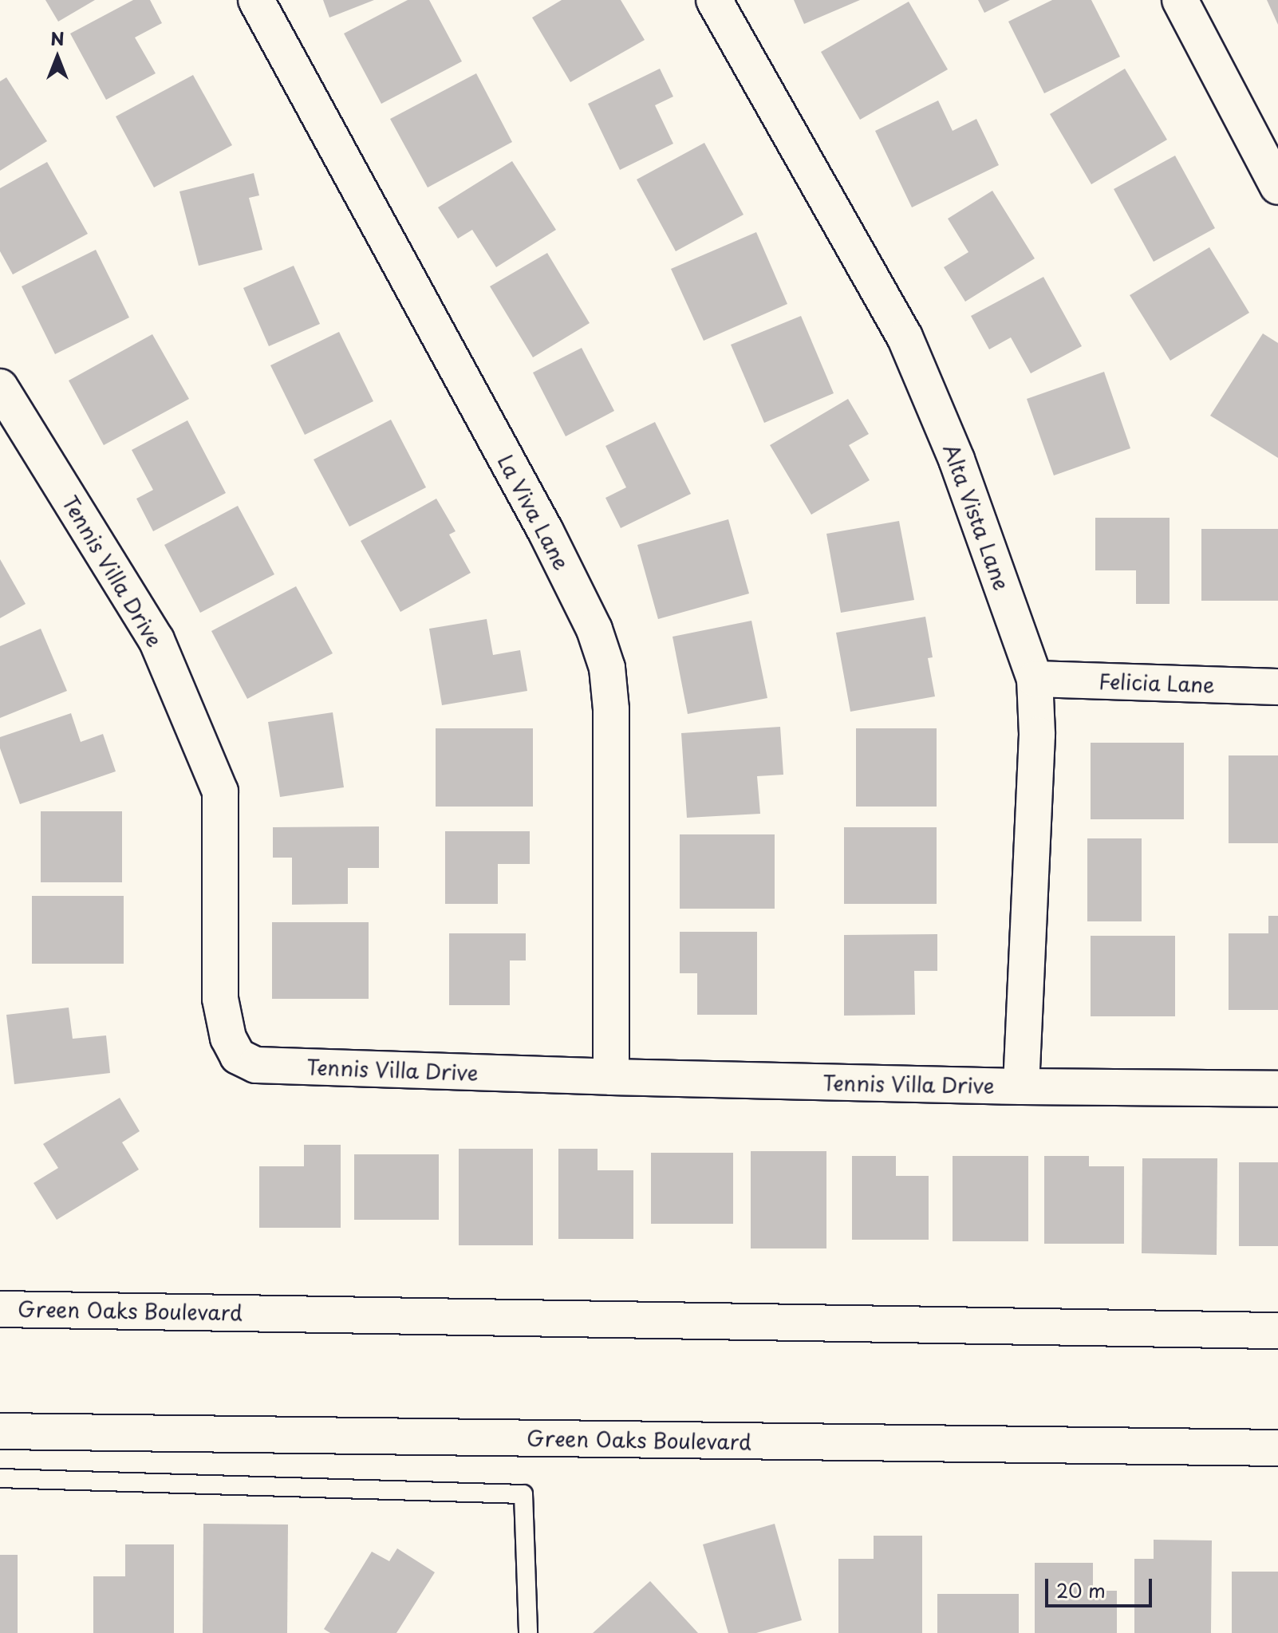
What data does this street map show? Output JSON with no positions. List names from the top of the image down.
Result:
{
  "streets": {
    "street": [
      "La Viva Lane",
      "Alta Vista Lane",
      "Tennis Villa Drive",
      "Felicia Lane",
      "Green Oaks Boulevard"
    ]
  },
  "crossings": [
    ["La Viva Lane", "Tennis Villa Drive"],
    ["Alta Vista Lane", "Tennis Villa Drive"],
    ["Alta Vista Lane", "Felicia Lane"]
  ],
  "scale_bar": "20 m",
  "north": "top"
}
